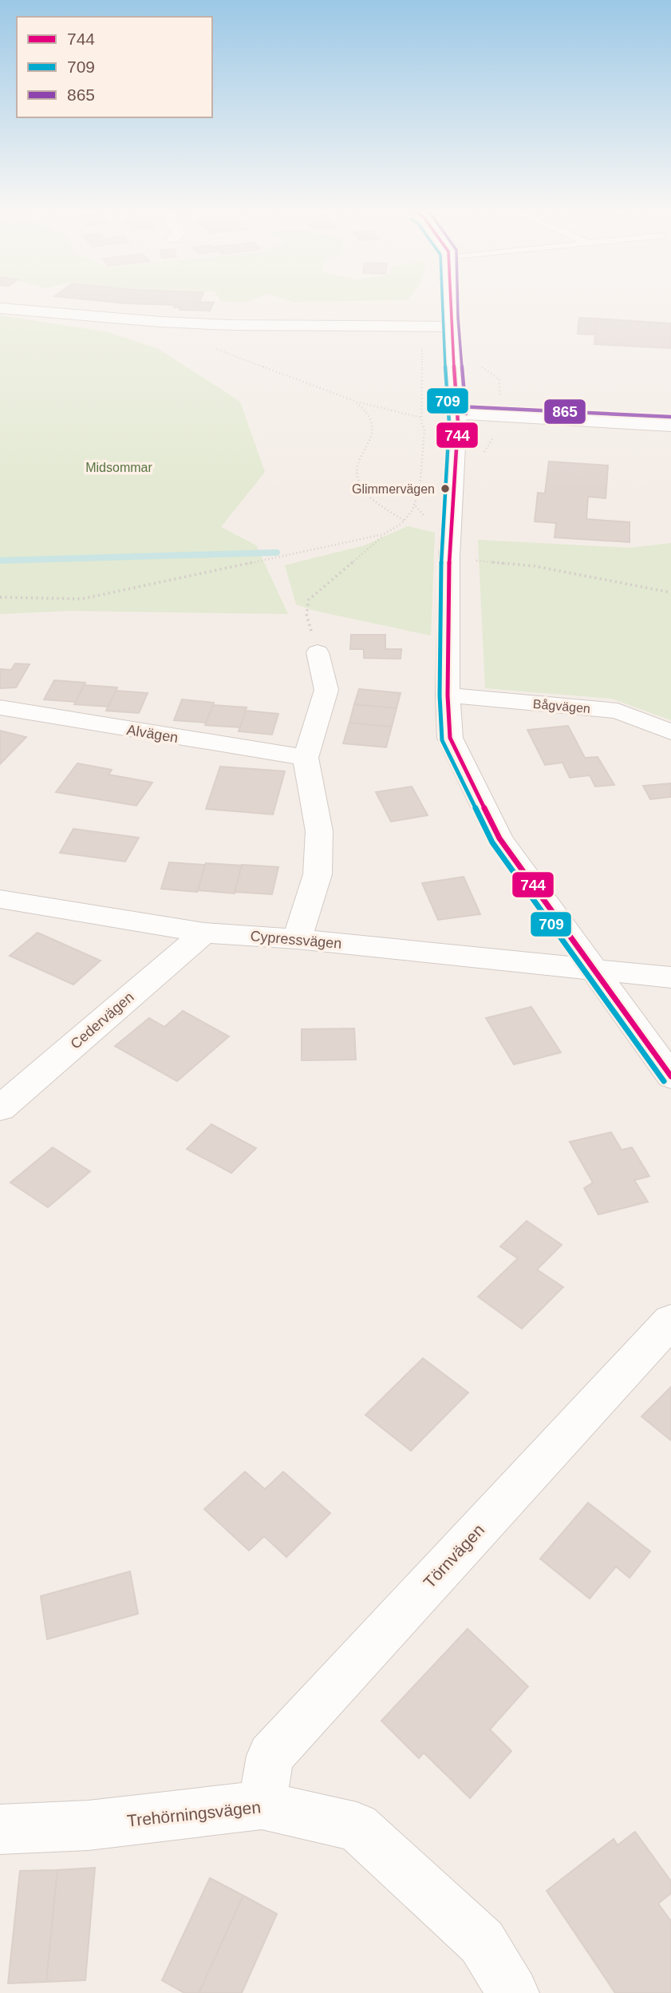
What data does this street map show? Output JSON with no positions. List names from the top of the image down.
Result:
{
  "streets": {
    "street": [
      "Bågvägen",
      "Alvägen",
      "Cypressvägen",
      "Cedervägen",
      "Törnvägen",
      "Trehörningsvägen"
    ]
  },
  "crossings": [
    ["Cypressvägen", "Cedervägen"],
    ["Törnvägen", "Trehörningsvägen"]
  ],
  "parks": ["Midsommar"],
  "places": ["Glimmervägen"],
  "lines": ["transit line 744", "transit line 709", "transit line 865"],
  "legend": ["744", "709", "865"]
}
